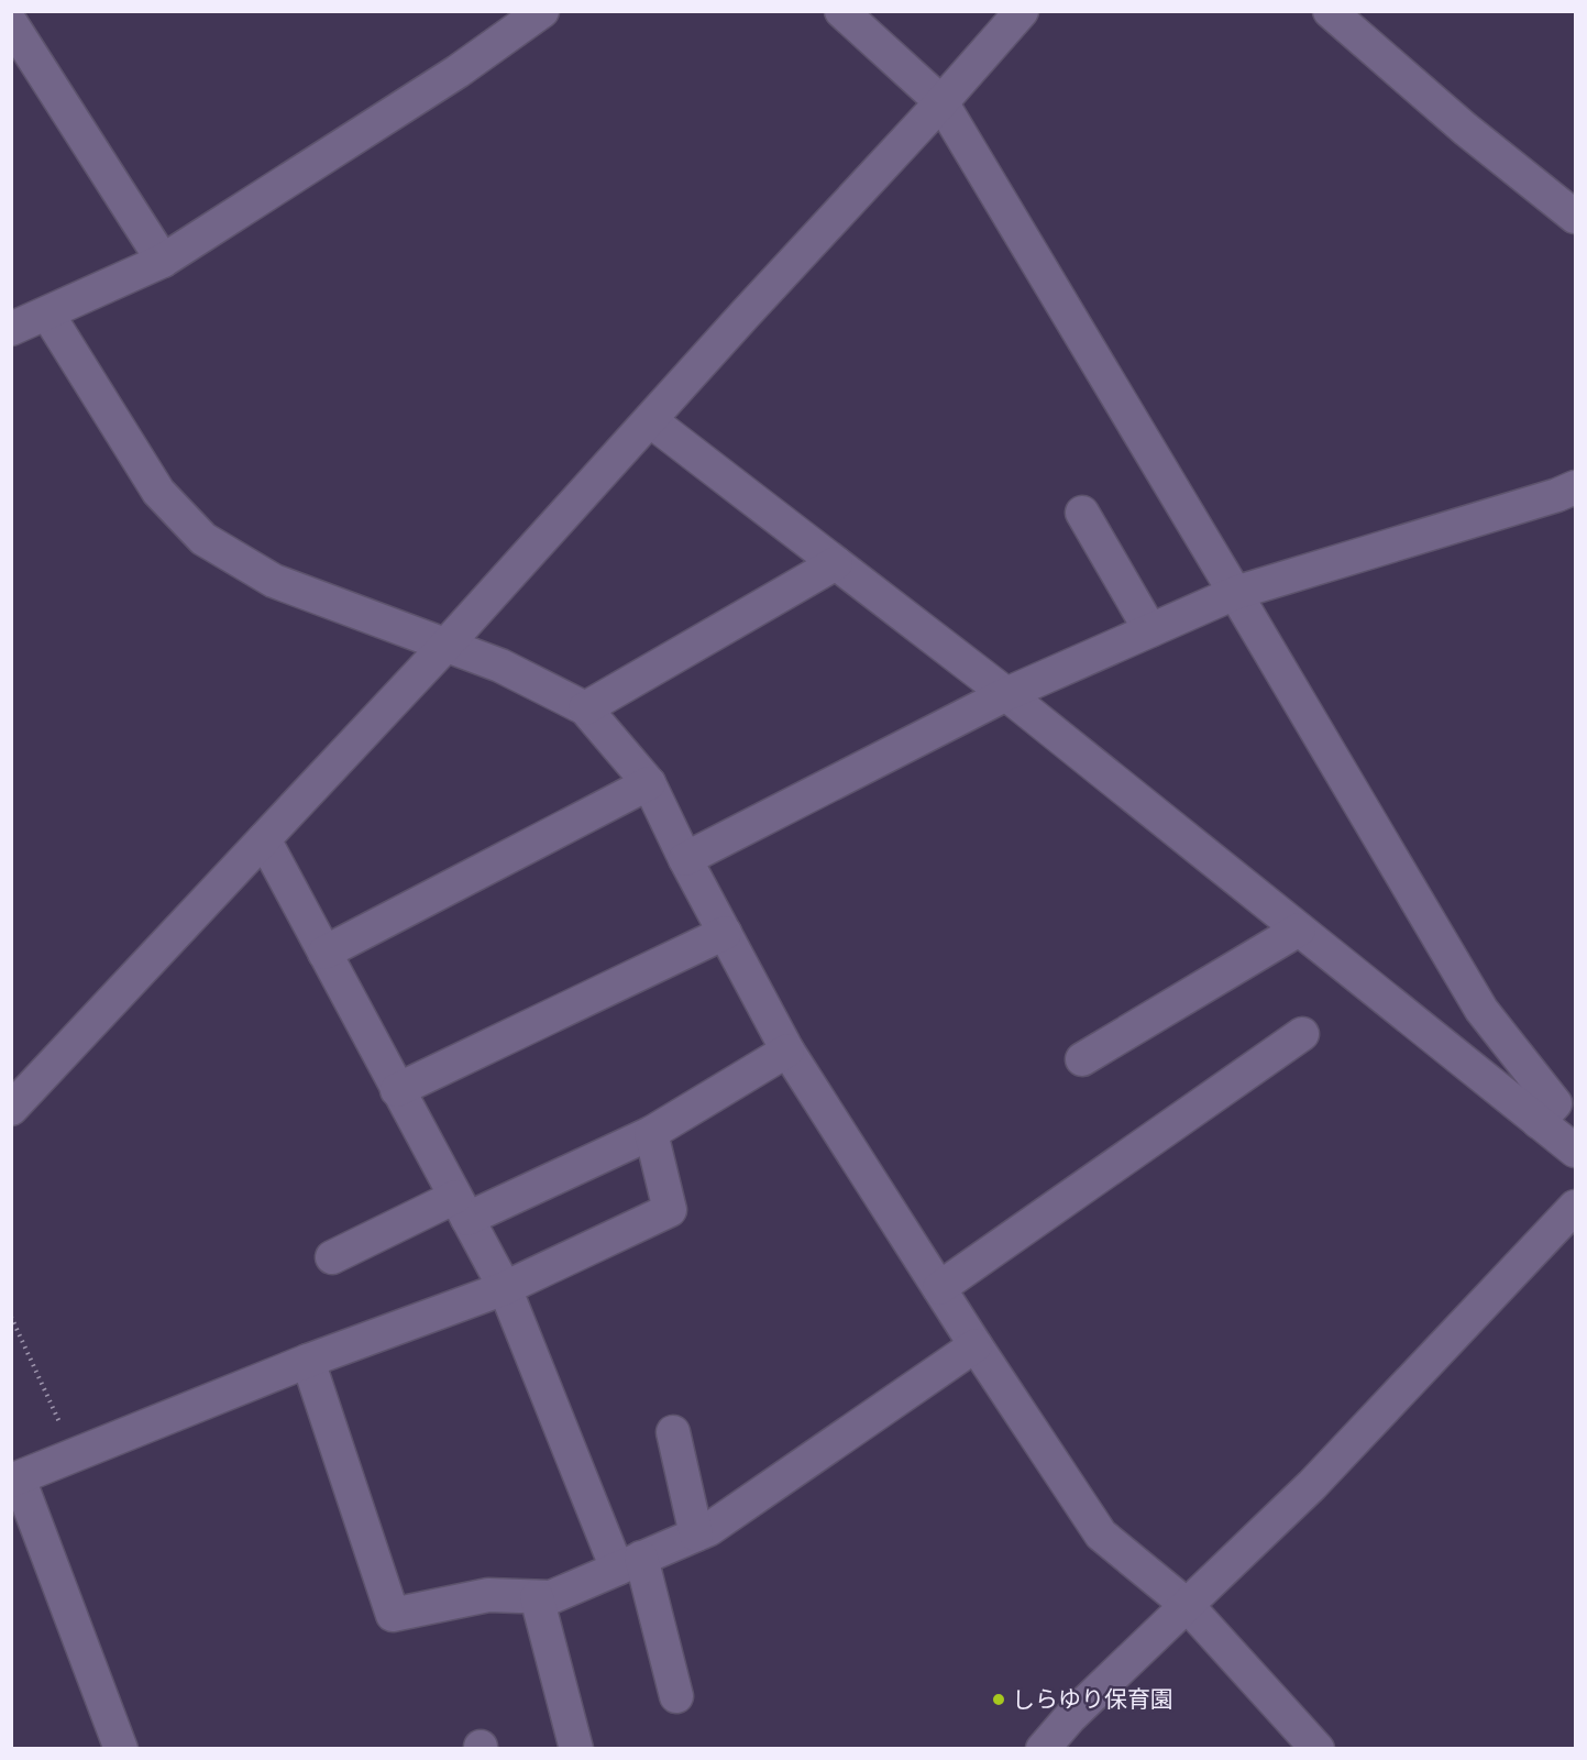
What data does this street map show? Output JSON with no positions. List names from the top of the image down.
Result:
{
  "places": ["しらゆり保育園"]
}
